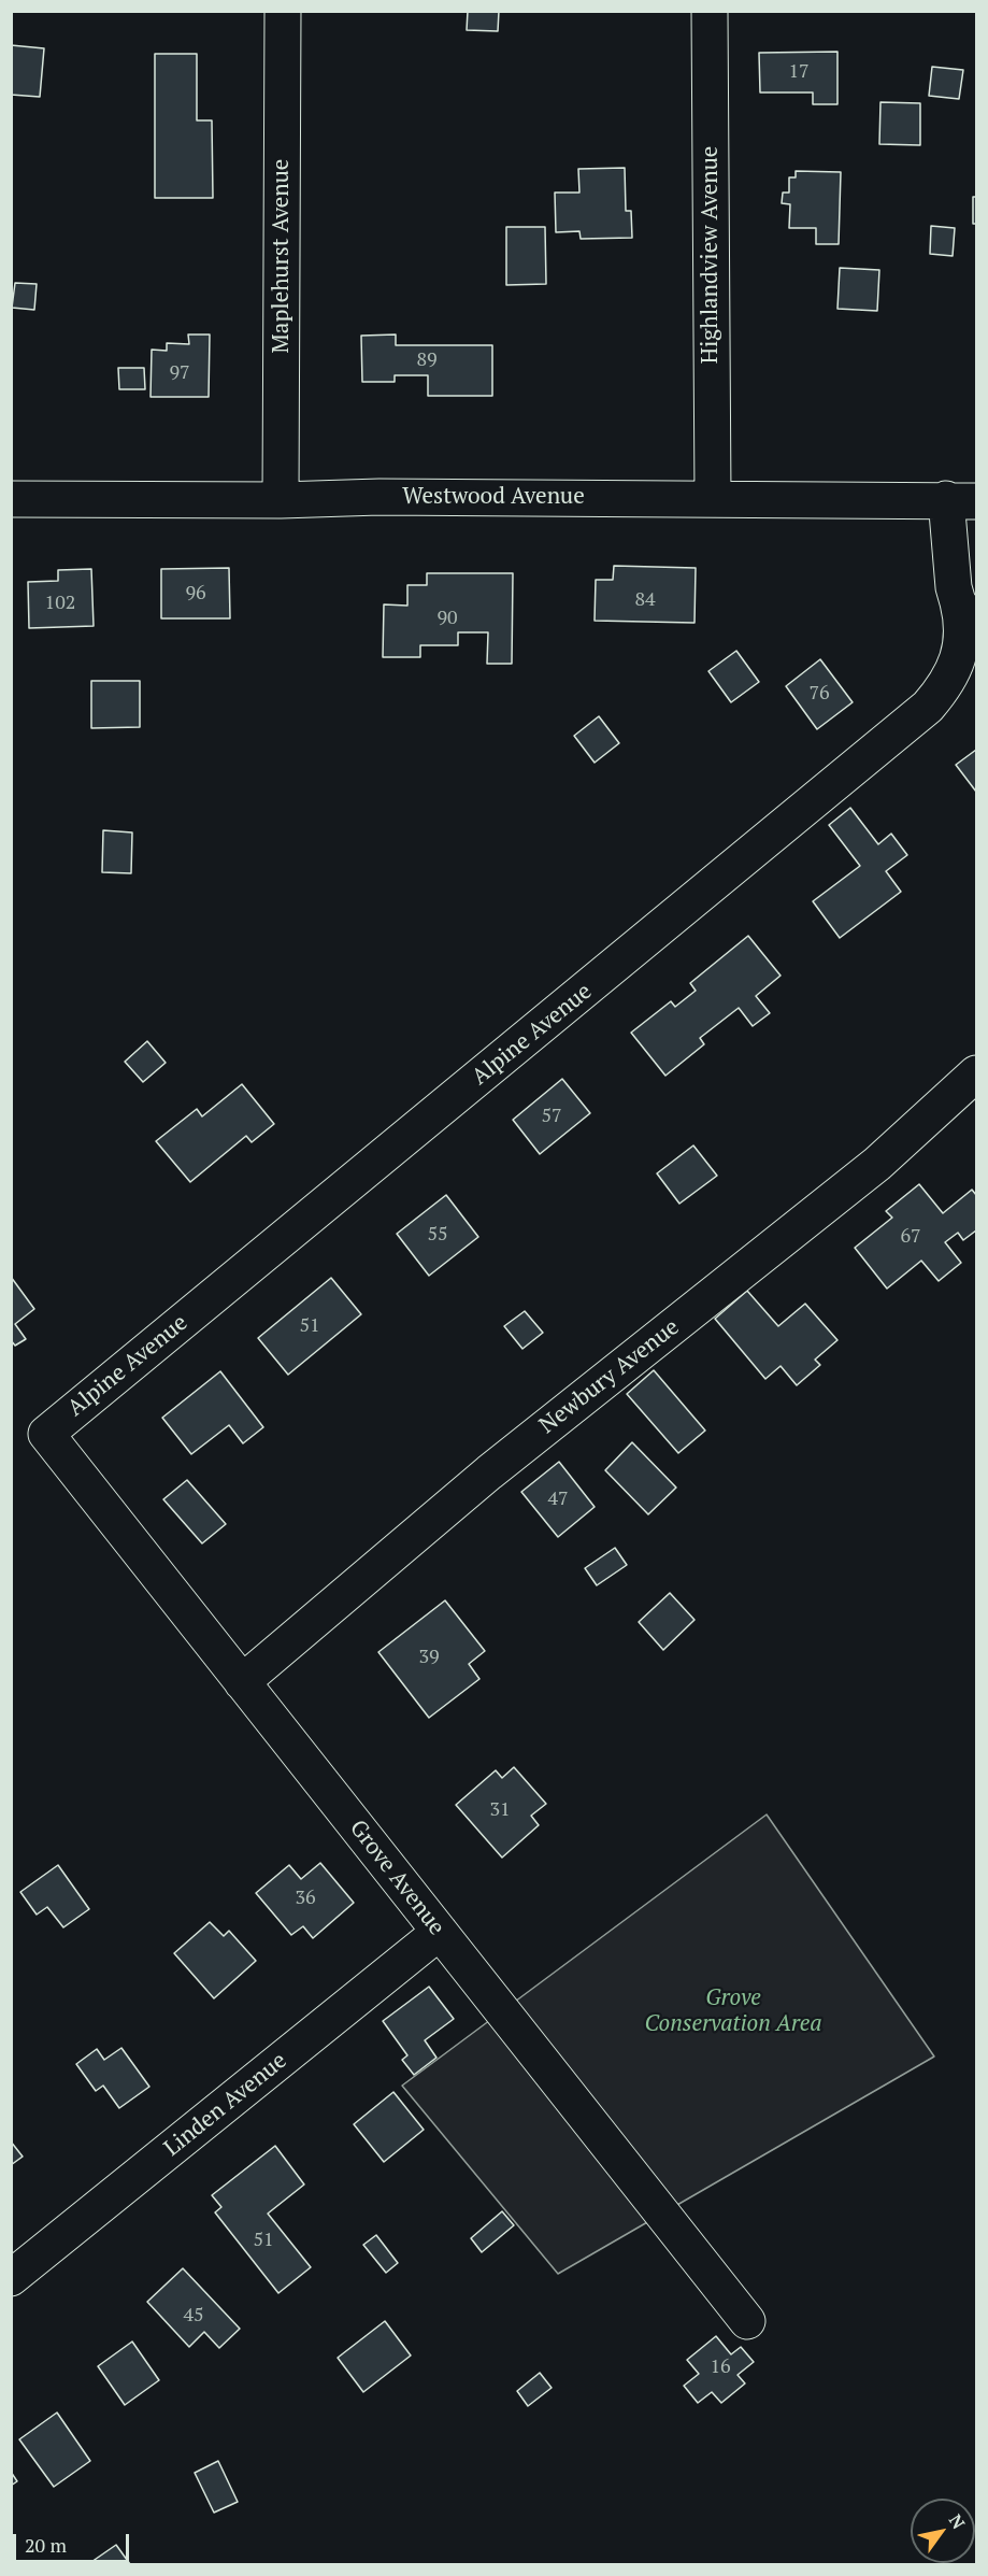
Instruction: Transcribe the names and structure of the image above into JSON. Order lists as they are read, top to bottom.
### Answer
{
  "streets": {
    "street": [
      "Highlandview Avenue",
      "Maplehurst Avenue",
      "Westwood Avenue",
      "Alpine Avenue",
      "Newbury Avenue",
      "Grove Avenue",
      "Linden Avenue"
    ]
  },
  "crossings": [
    ["Highlandview Avenue", "Westwood Avenue"],
    ["Maplehurst Avenue", "Westwood Avenue"],
    ["Westwood Avenue", "Alpine Avenue"],
    ["Alpine Avenue", "Grove Avenue"],
    ["Newbury Avenue", "Grove Avenue"],
    ["Grove Avenue", "Linden Avenue"]
  ],
  "parks": ["Grove Conservation Area"],
  "house_numbers": [
    "17",
    "89",
    "97",
    "96",
    "84",
    "102",
    "90",
    "76",
    "57",
    "55",
    "67",
    "51",
    "47",
    "39",
    "31",
    "36",
    "51",
    "45",
    "16"
  ],
  "scale_bar": "20 m",
  "north": "top right"
}
